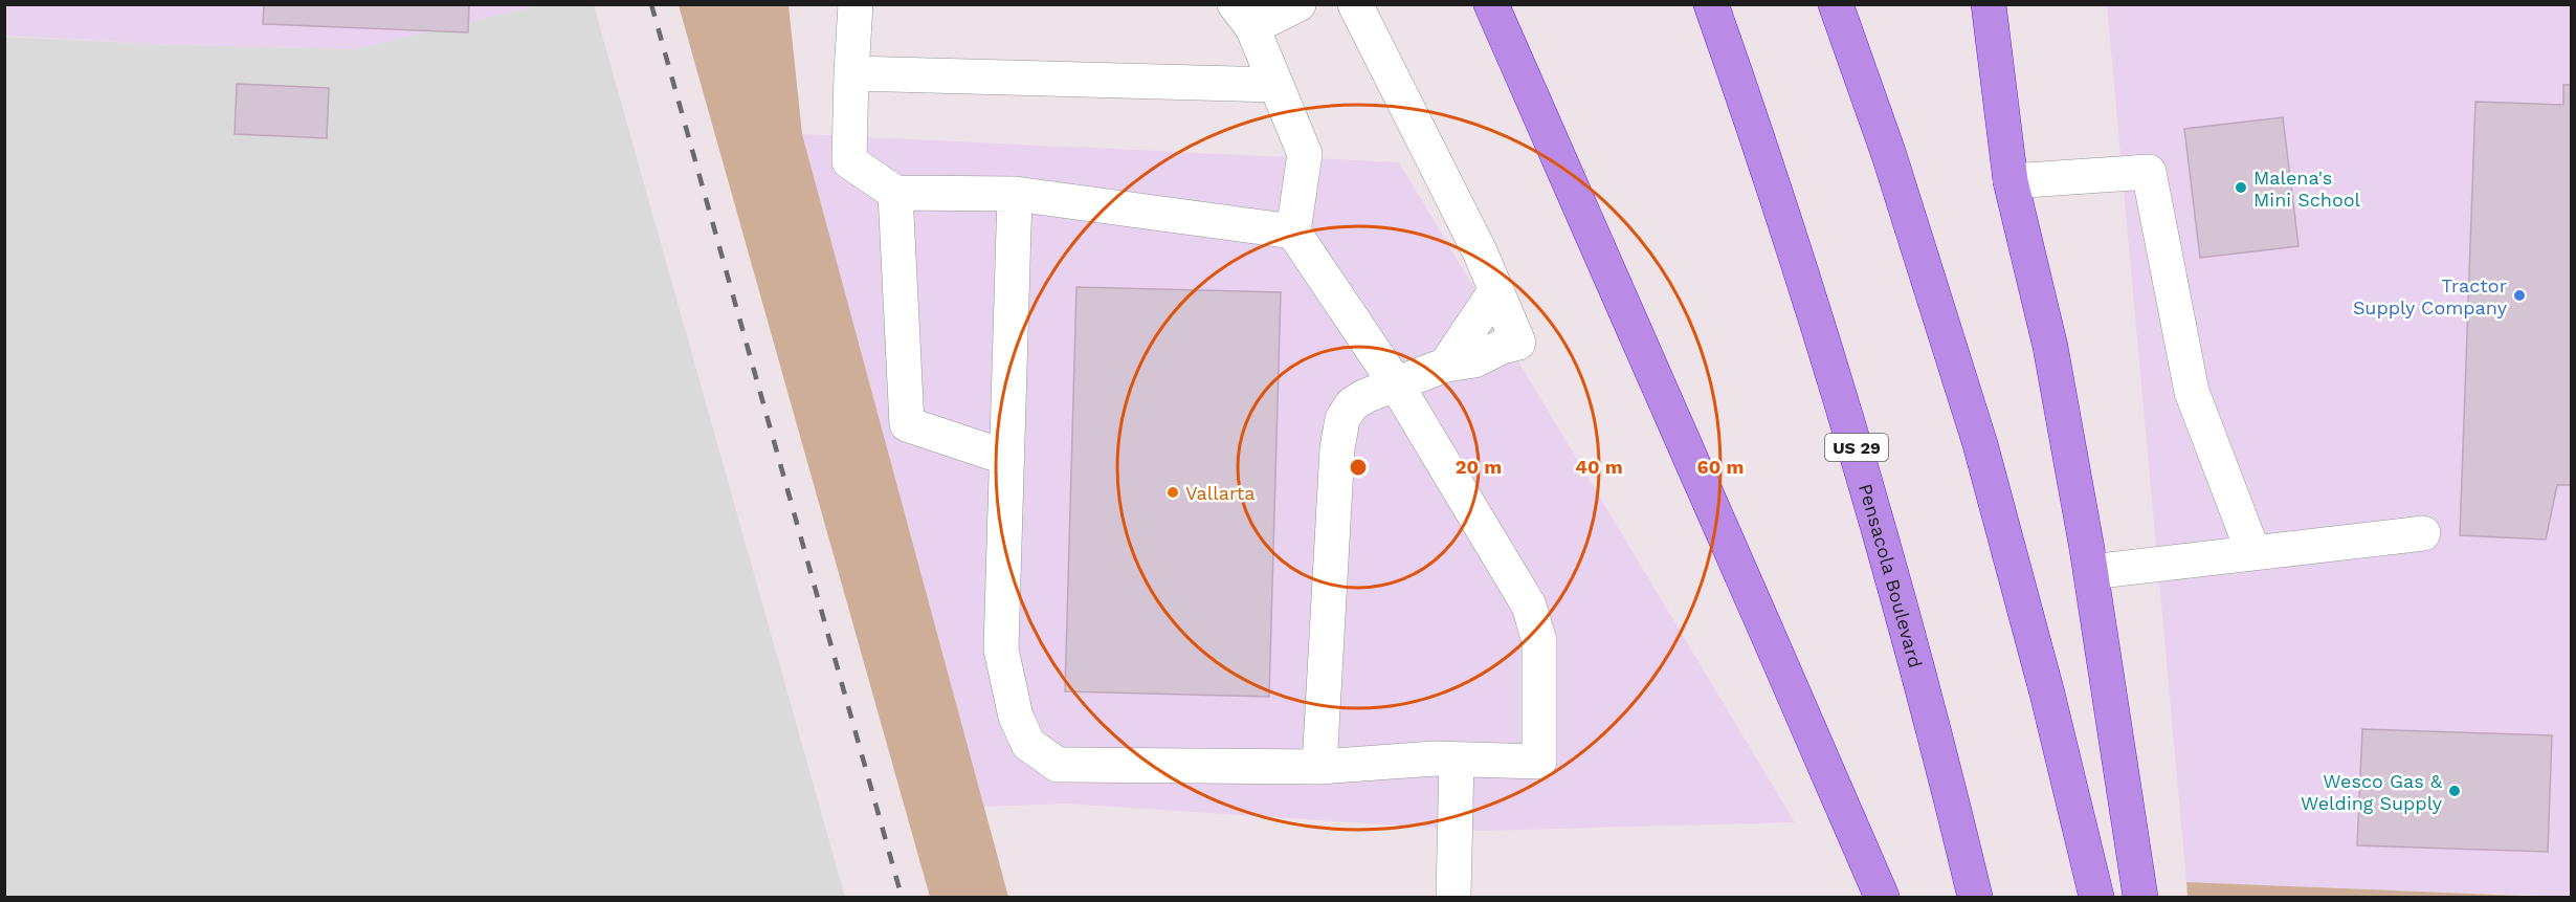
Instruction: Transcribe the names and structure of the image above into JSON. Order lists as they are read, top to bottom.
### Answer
{
  "streets": {
    "highway": ["US 29", "Pensacola Boulevard"]
  },
  "places": [
    "Malena's Mini School",
    "Tractor Supply Company",
    "Vallarta",
    "Wesco Gas & Welding Supply"
  ],
  "rings": ["20 m", "40 m", "60 m"]
}
